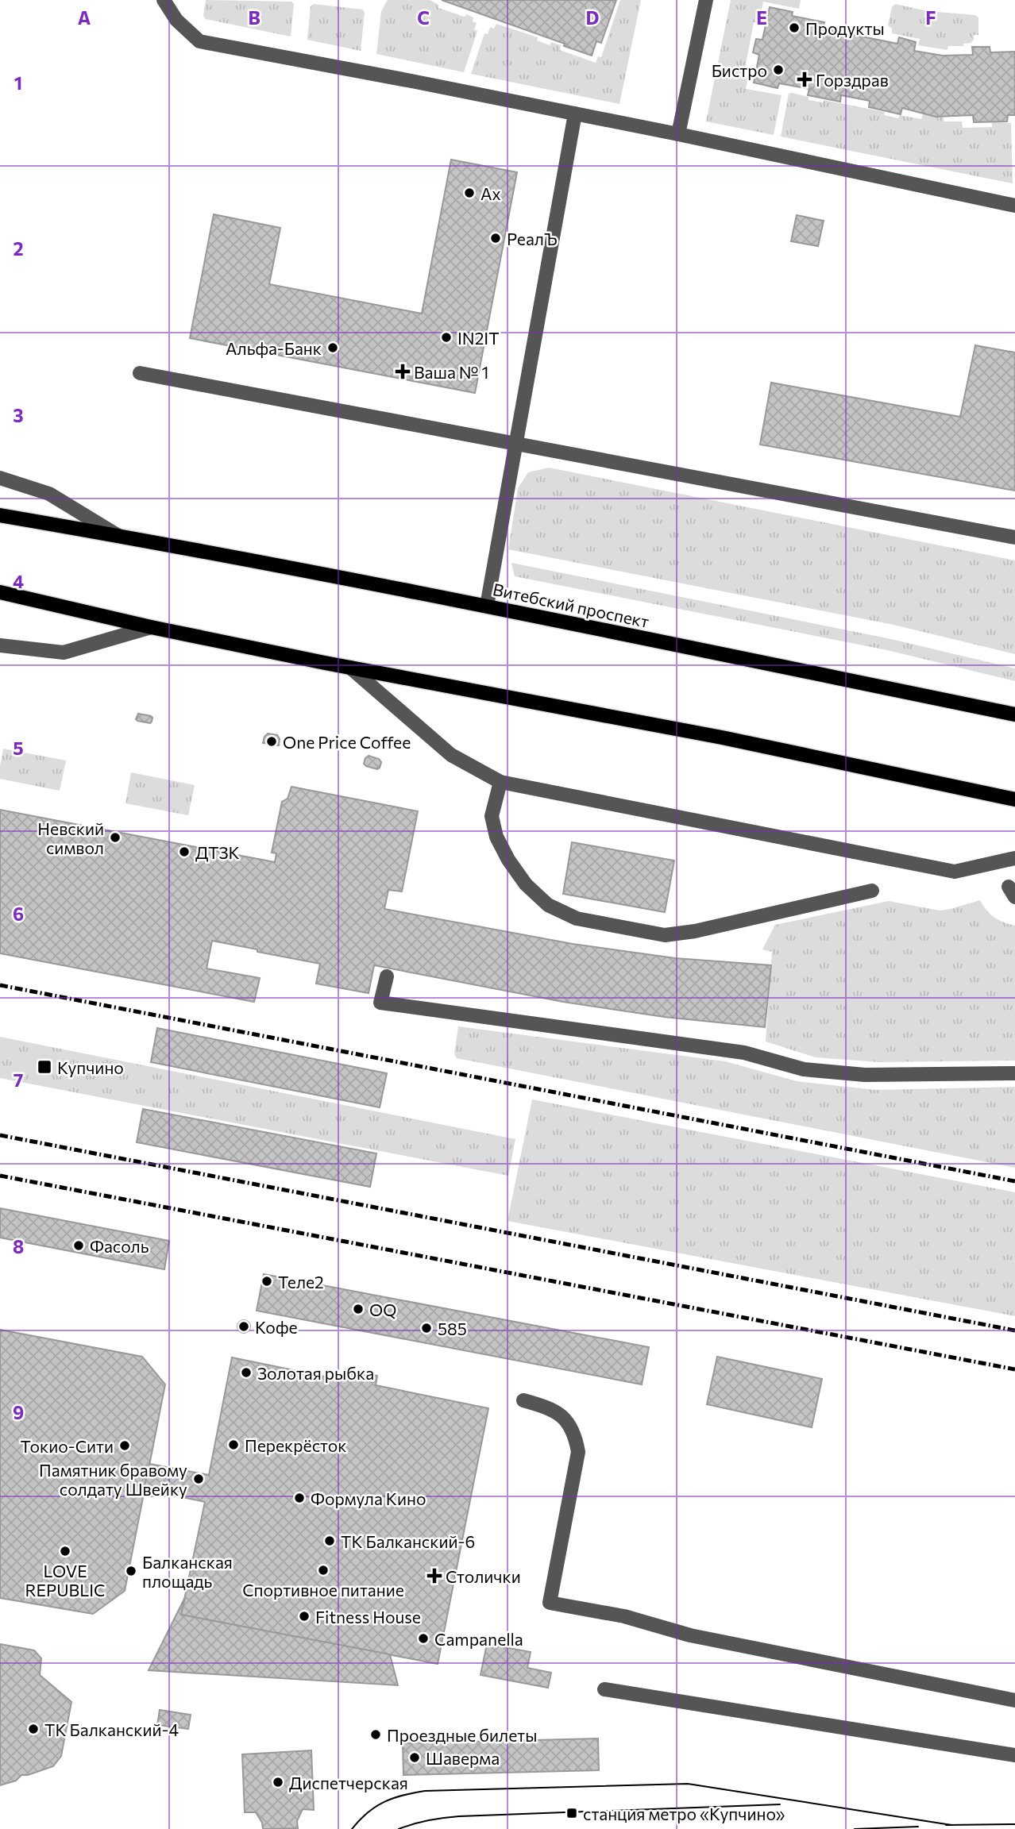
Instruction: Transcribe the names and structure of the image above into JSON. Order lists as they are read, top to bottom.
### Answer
{
  "streets": {
    "main road": ["Витебский проспект"]
  },
  "places": {
    "other": [
      "Продукты",
      "Бистро",
      "Ах",
      "РеалЪ",
      "IN2IT",
      "Альфа-Банк",
      "One Price Coffee",
      "Невский символ",
      "ДТЗК",
      "Фасоль",
      "Теле2",
      "OQ",
      "Кофе",
      "585",
      "Золотая рыбка",
      "Перекрёсток",
      "Токио-Сити",
      "Памятник бравому солдату Швейку",
      "Формула Кино",
      "ТК Балканский-6",
      "LOVE REPUBLIC",
      "Спортивное питание",
      "Балканская площадь",
      "Fitness House",
      "Campanella",
      "ТК Балканский-4",
      "Проездные билеты",
      "Шаверма",
      "Диспетчерская"
    ],
    "health": ["Горздрав", "Ваша № 1", "Столички"],
    "transit": ["Купчино", "станция метро «Купчино»"]
  },
  "grid": {
    "columns": [
      "A",
      "B",
      "C",
      "D",
      "E",
      "F"
    ],
    "rows": [
      "1",
      "2",
      "3",
      "4",
      "5",
      "6",
      "7",
      "8",
      "9"
    ]
  }
}
